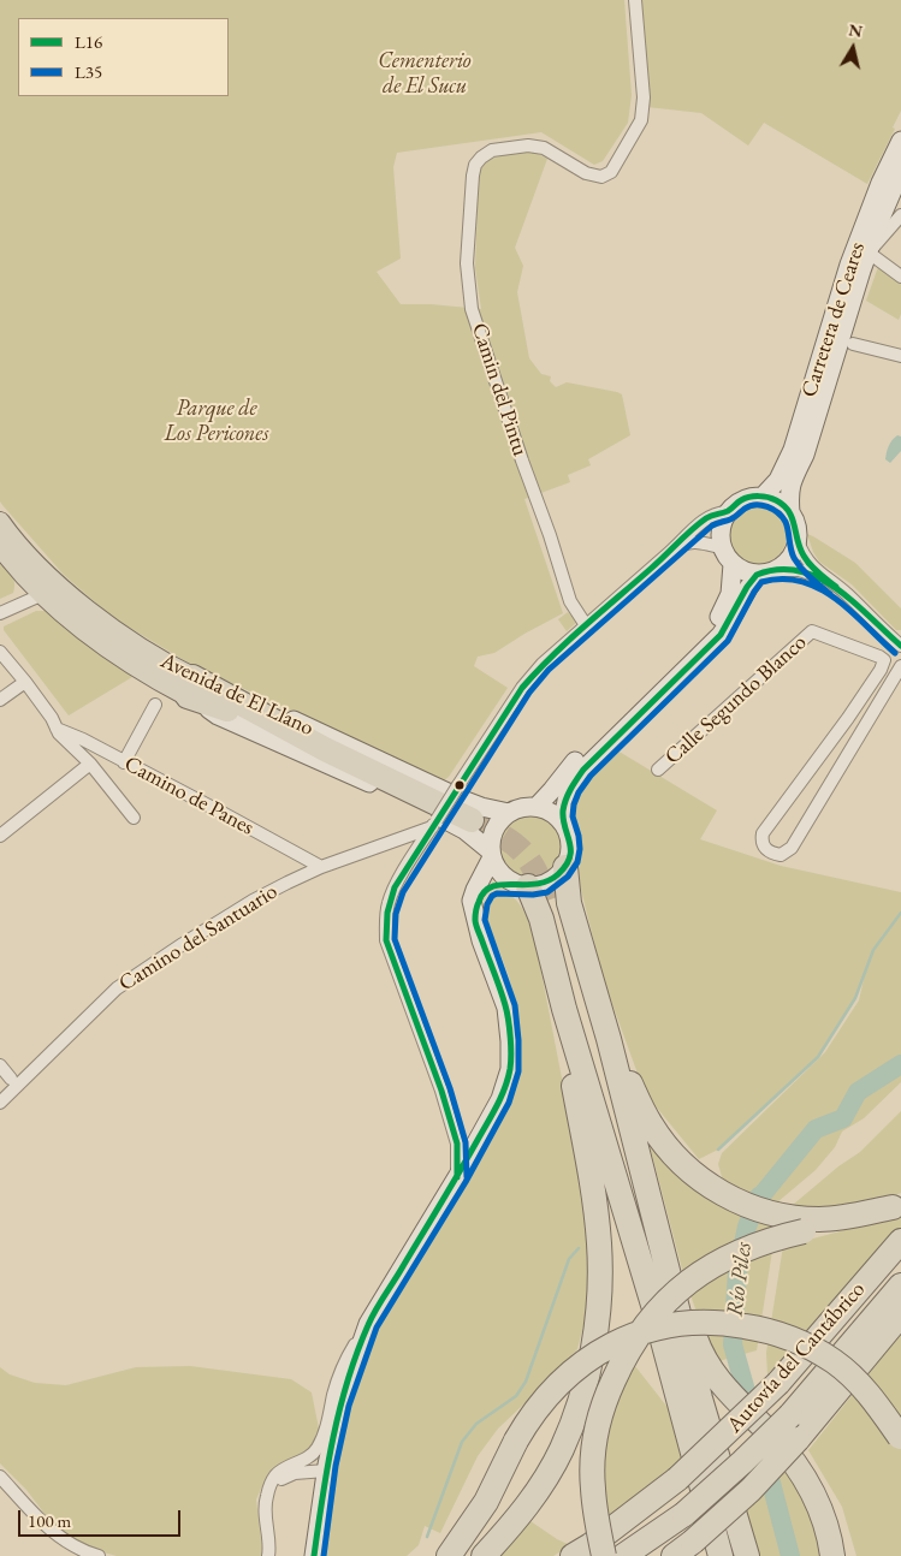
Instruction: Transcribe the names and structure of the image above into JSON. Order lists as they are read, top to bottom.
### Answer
{
  "streets": {
    "highway": ["Autovía del Cantábrico"],
    "main road": ["Carretera de Ceares", "Avenida de El Llano"],
    "street": [
      "Camin del Pintu",
      "Calle Segundo Blanco",
      "Camino de Panes",
      "Camino del Santuario"
    ]
  },
  "crossings": [
    ["Camino de Panes", "Camino del Santuario"]
  ],
  "water": ["Río Piles"],
  "parks": ["Cementerio de El Sucu", "Parque de Los Pericones"],
  "lines": ["transit line L16", "transit line L35"],
  "legend": ["L16", "L35"],
  "scale_bar": "100 m",
  "north": "top"
}
